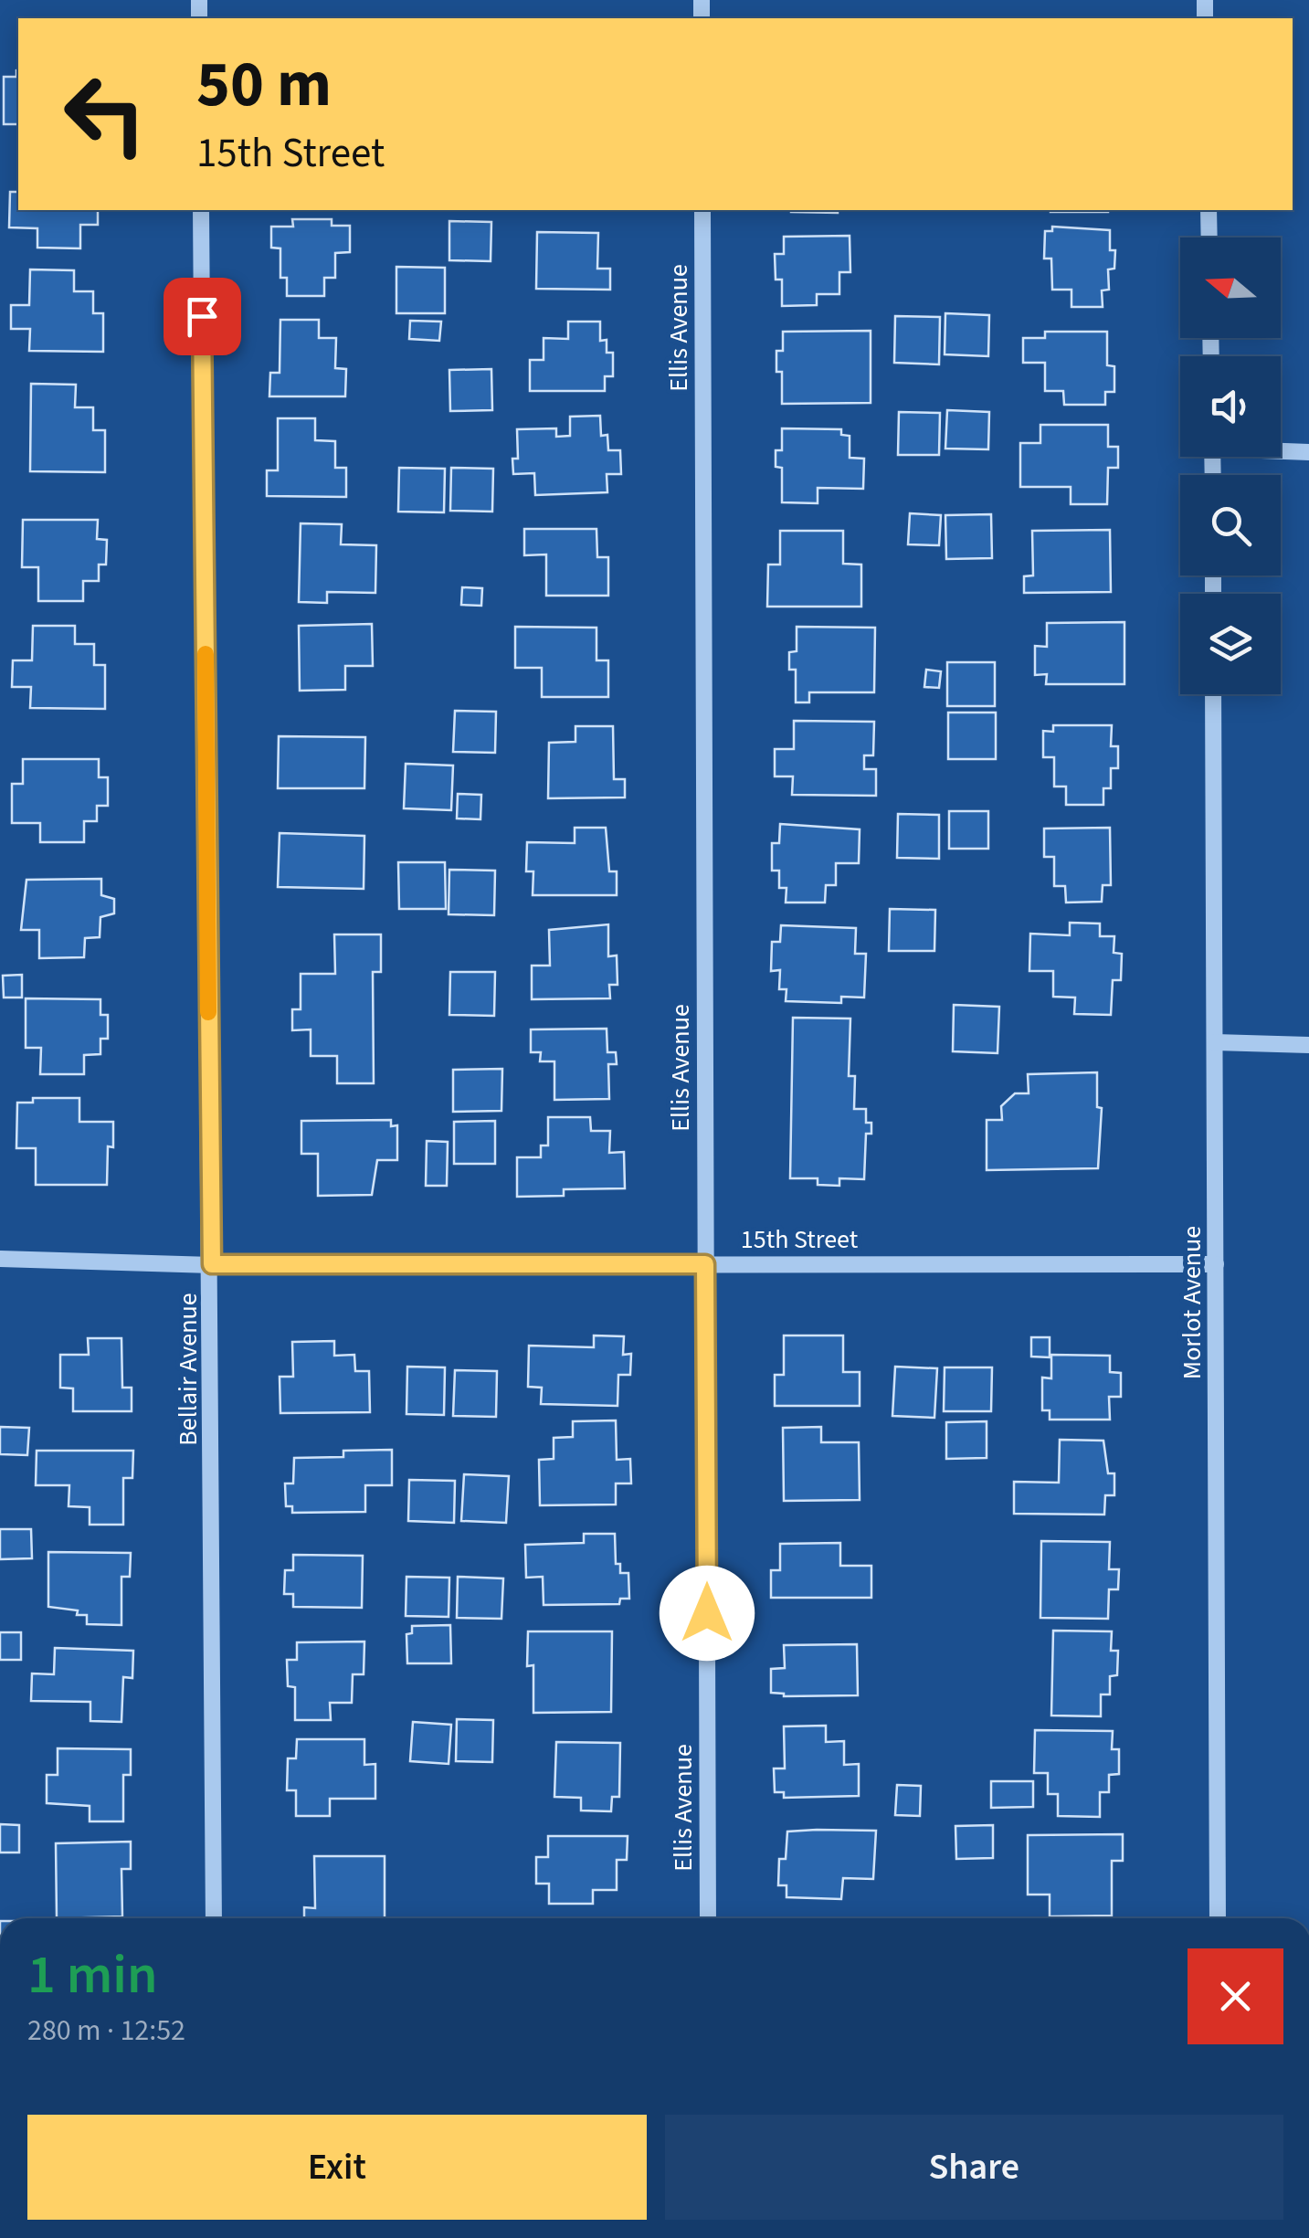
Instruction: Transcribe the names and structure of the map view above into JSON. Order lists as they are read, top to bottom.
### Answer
{
  "streets": {
    "street": [
      "Ellis Avenue",
      "15th Street",
      "Morlot Avenue",
      "Bellair Avenue"
    ]
  },
  "crossings": [
    ["Ellis Avenue", "15th Street"],
    ["15th Street", "Morlot Avenue"],
    ["15th Street", "Bellair Avenue"]
  ],
  "north": "left",
  "page": {
    "turn": ["50 m", "15th Street"],
    "heading": ["1 min", "280 m · 12:52"],
    "buttons": ["Exit", "Share"]
  }
}
